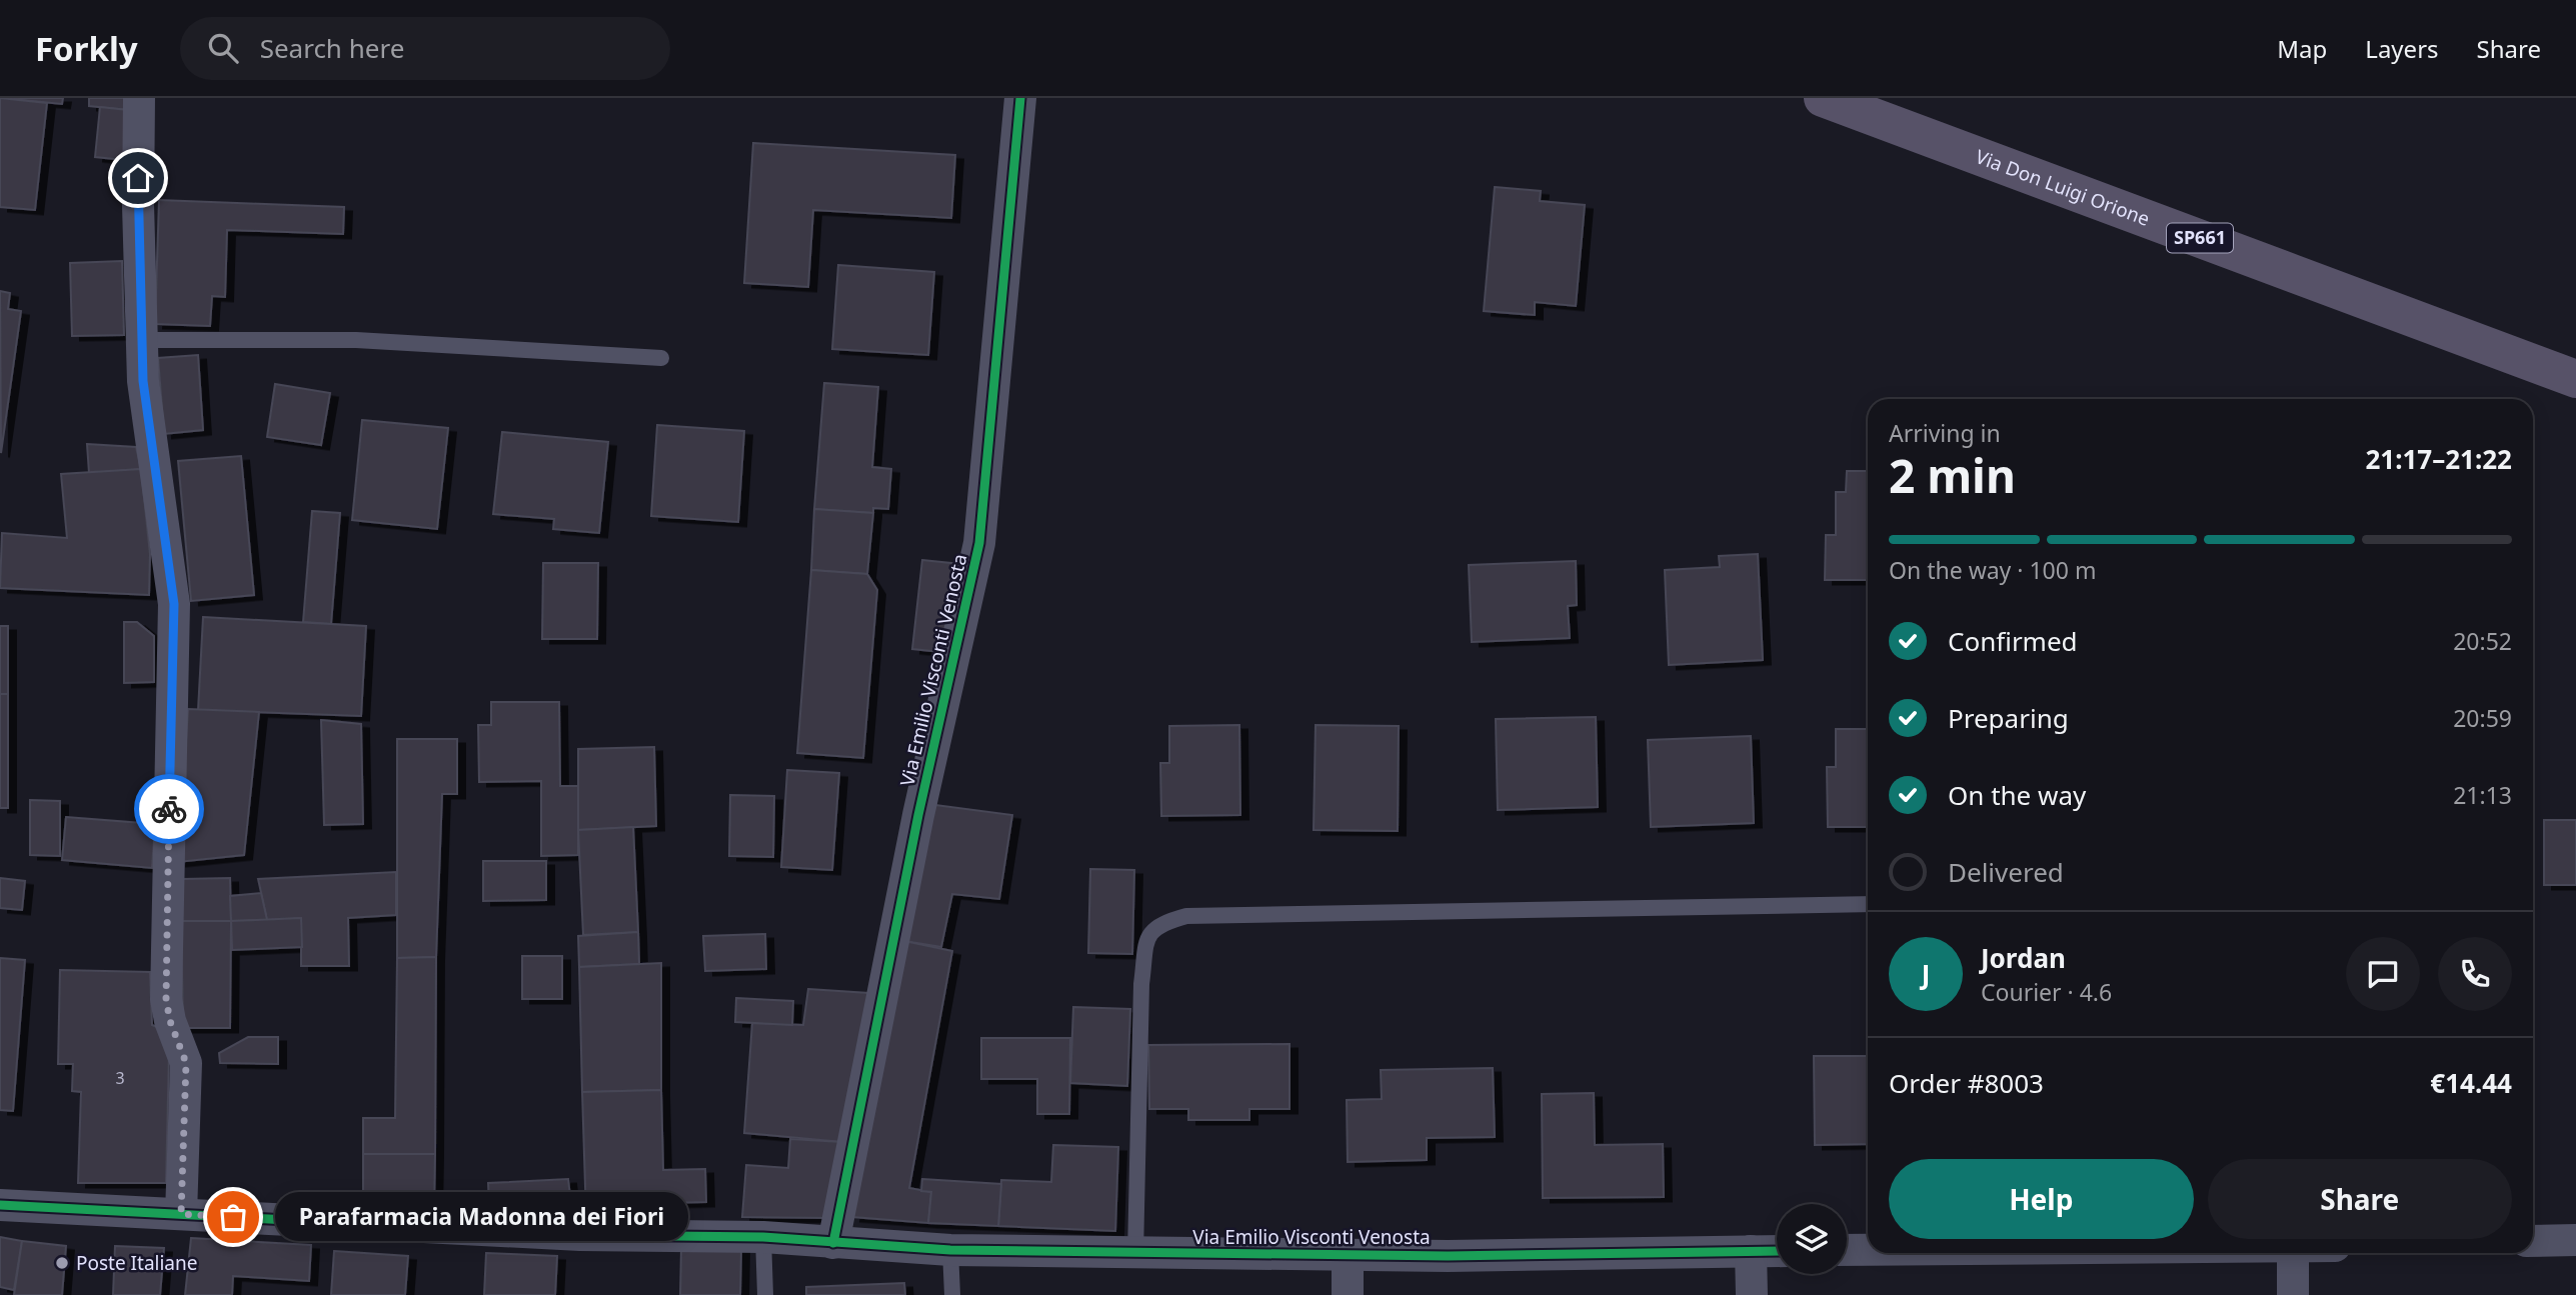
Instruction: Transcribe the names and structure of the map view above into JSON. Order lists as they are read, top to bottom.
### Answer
{
  "streets": {
    "main road": ["Via Don Luigi Orione", "SP661"],
    "street": ["Via Emilio Visconti Venosta"]
  },
  "places": ["Parafarmacia Madonna dei Fiori", "Poste Italiane"],
  "house_numbers": ["3"],
  "page": {
    "header": "Forkly",
    "search": "Search here",
    "nav": ["Map", "Layers", "Share"],
    "heading": ["2 min", "Arriving in", "21:17–21:22"],
    "panel": [
      "Jordan",
      "Courier · 4.6",
      "Order #8003",
      "€14.44"
    ],
    "bar": "On the way · 100 m",
    "list": [
      ["Confirmed", "20:52"],
      ["Preparing", "20:59"],
      ["On the way", "21:13"],
      "Delivered"
    ],
    "round": "J",
    "buttons": ["Help", "Share"],
    "bubble": "Parafarmacia Madonna dei Fiori"
  }
}
